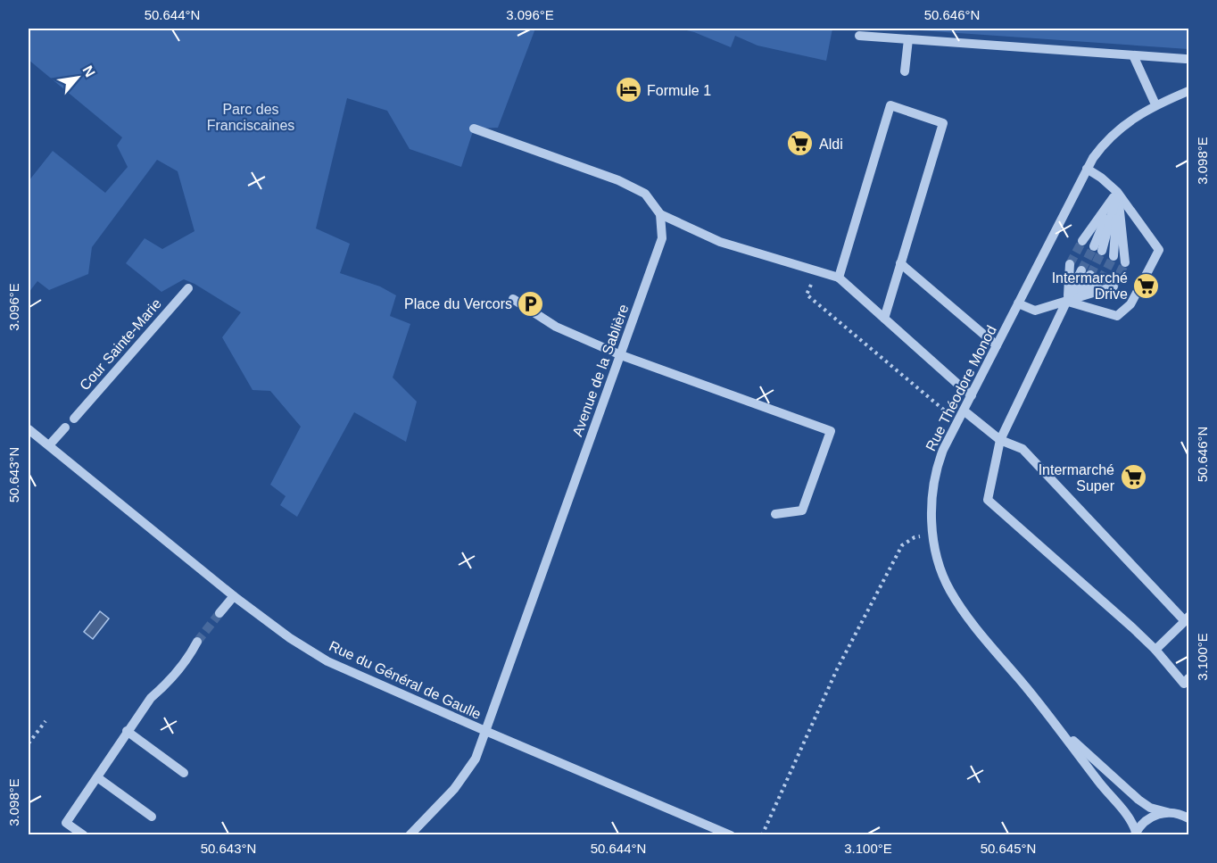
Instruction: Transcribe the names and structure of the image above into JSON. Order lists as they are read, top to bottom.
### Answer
{
  "streets": {
    "street": [
      "Cour Sainte-Marie",
      "Avenue de la Sablière",
      "Rue Théodore Monod",
      "Rue du Général de Gaulle"
    ]
  },
  "crossings": [
    ["Avenue de la Sablière", "Rue du Général de Gaulle"]
  ],
  "parks": ["Parc des Franciscaines"],
  "places": {
    "hotel": ["Formule 1"],
    "supermarket": ["Aldi", "Intermarché Drive", "Intermarché Super"],
    "parking": ["Place du Vercors"]
  },
  "north": "top right",
  "coordinates": [
    "50.644°N",
    "3.096°E",
    "50.646°N",
    "3.098°E",
    "50.643°N",
    "3.100°E",
    "50.645°N"
  ]
}
